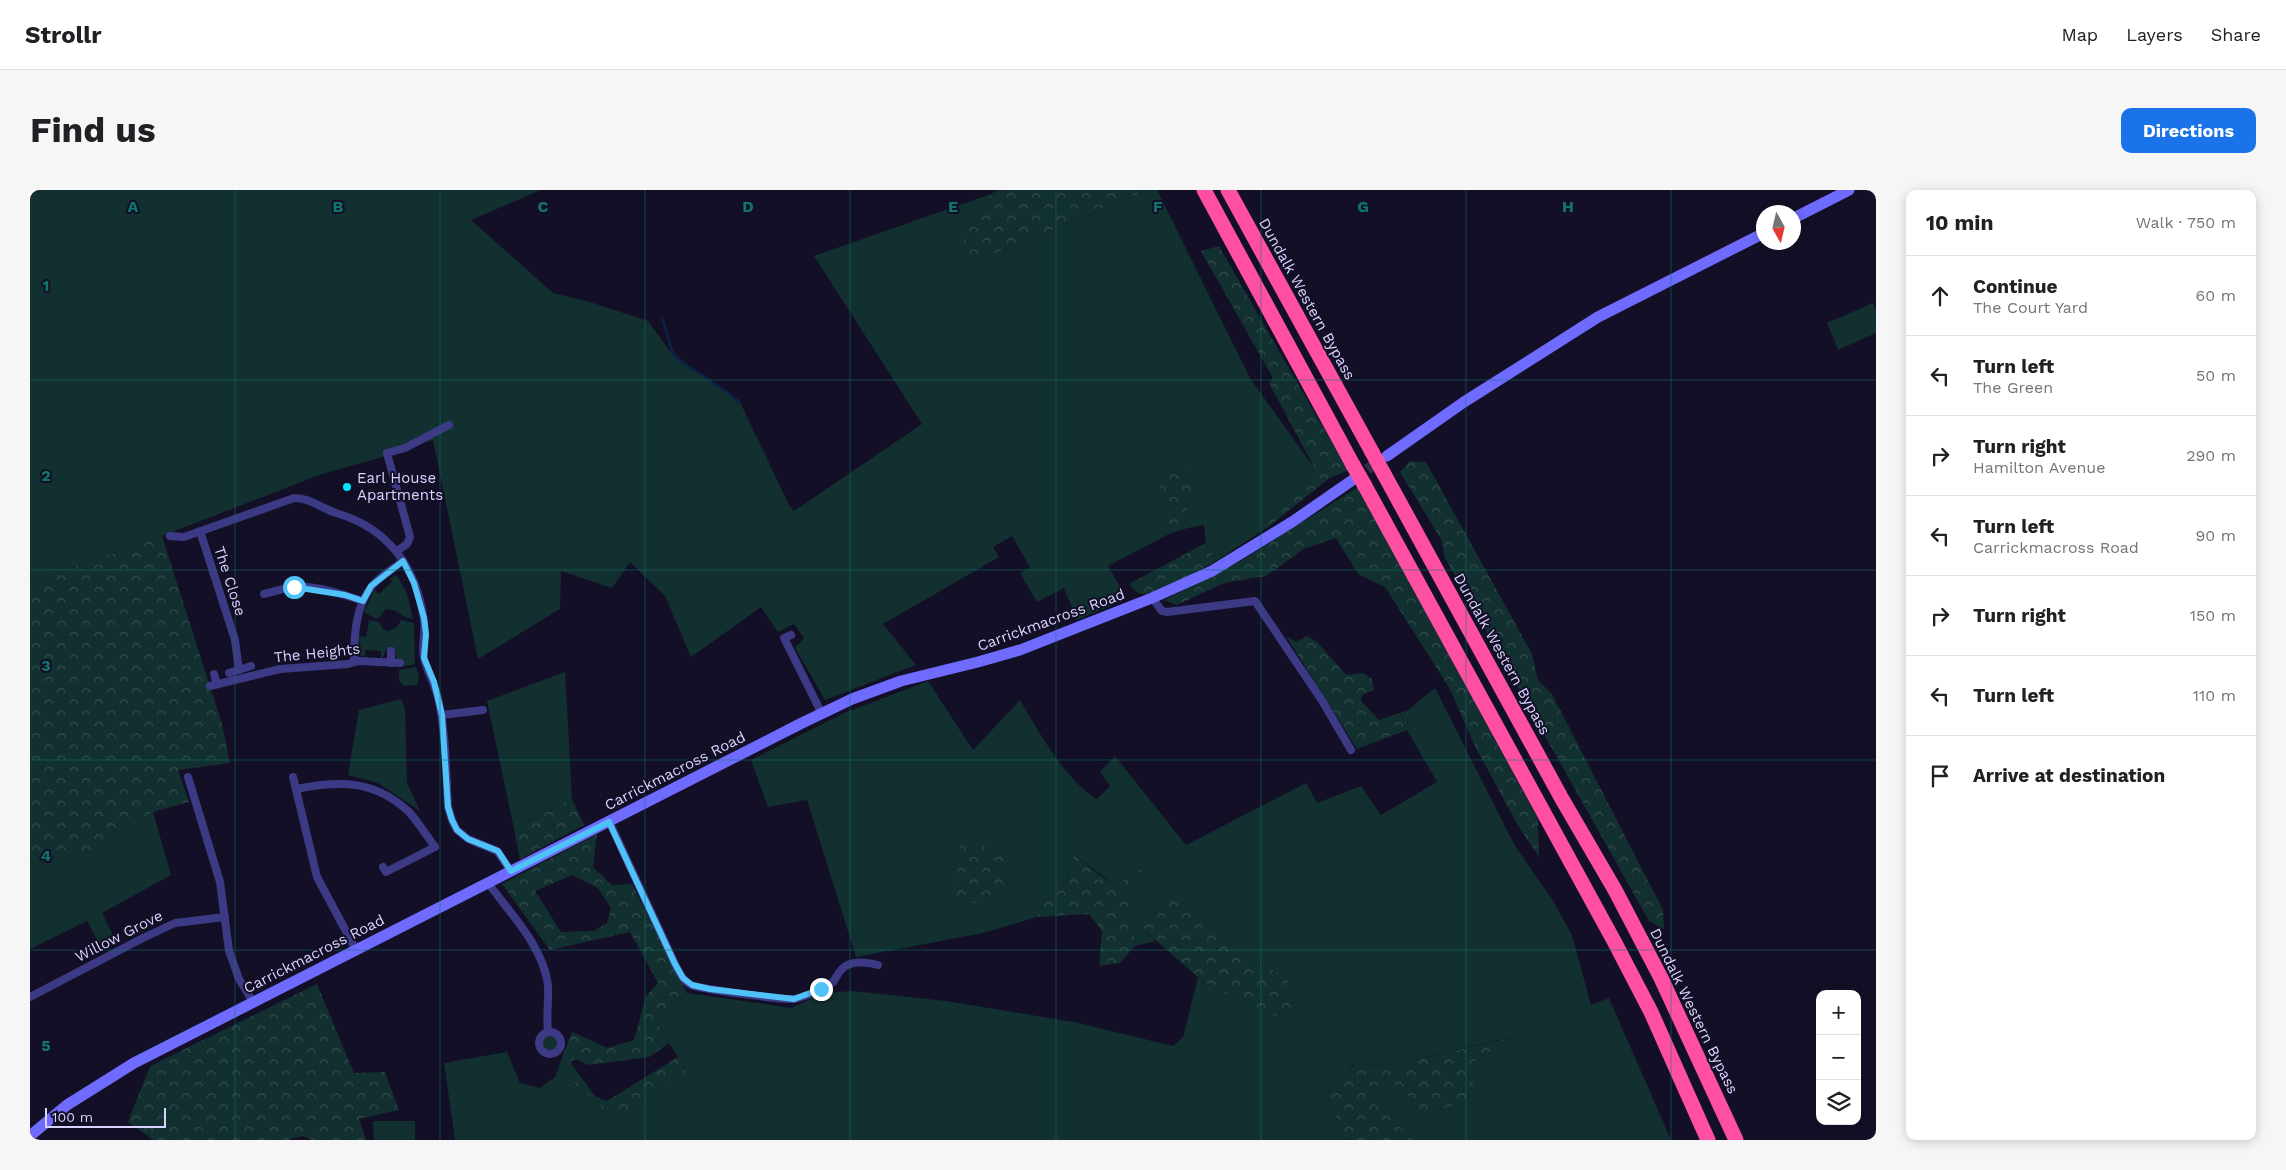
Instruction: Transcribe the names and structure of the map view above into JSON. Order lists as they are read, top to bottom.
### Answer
{
  "streets": {
    "highway": ["Dundalk Western Bypass"],
    "main road": ["Carrickmacross Road"],
    "street": ["The Close", "The Heights", "Willow Grove"]
  },
  "places": ["Earl House Apartments"],
  "scale_bar": "100 m",
  "north": "bottom",
  "page": {
    "header": "Strollr",
    "nav": ["Map", "Layers", "Share"],
    "buttons": "Directions",
    "title": "Find us",
    "heading": ["10 min", "Walk · 750 m"],
    "list": [
      ["Continue", "The Court Yard", "60 m"],
      ["Turn left", "The Green", "50 m"],
      ["Turn right", "Hamilton Avenue", "290 m"],
      ["Turn left", "Carrickmacross Road", "90 m"],
      ["Turn right", "150 m"],
      ["Turn left", "110 m"],
      "Arrive at destination"
    ],
    "map_buttons": ["+", "−"],
    "scale": "100 m"
  },
  "grid": {
    "columns": [
      "A",
      "B",
      "C",
      "D",
      "E",
      "F",
      "G",
      "H"
    ],
    "rows": [
      "1",
      "2",
      "3",
      "4",
      "5"
    ]
  }
}
